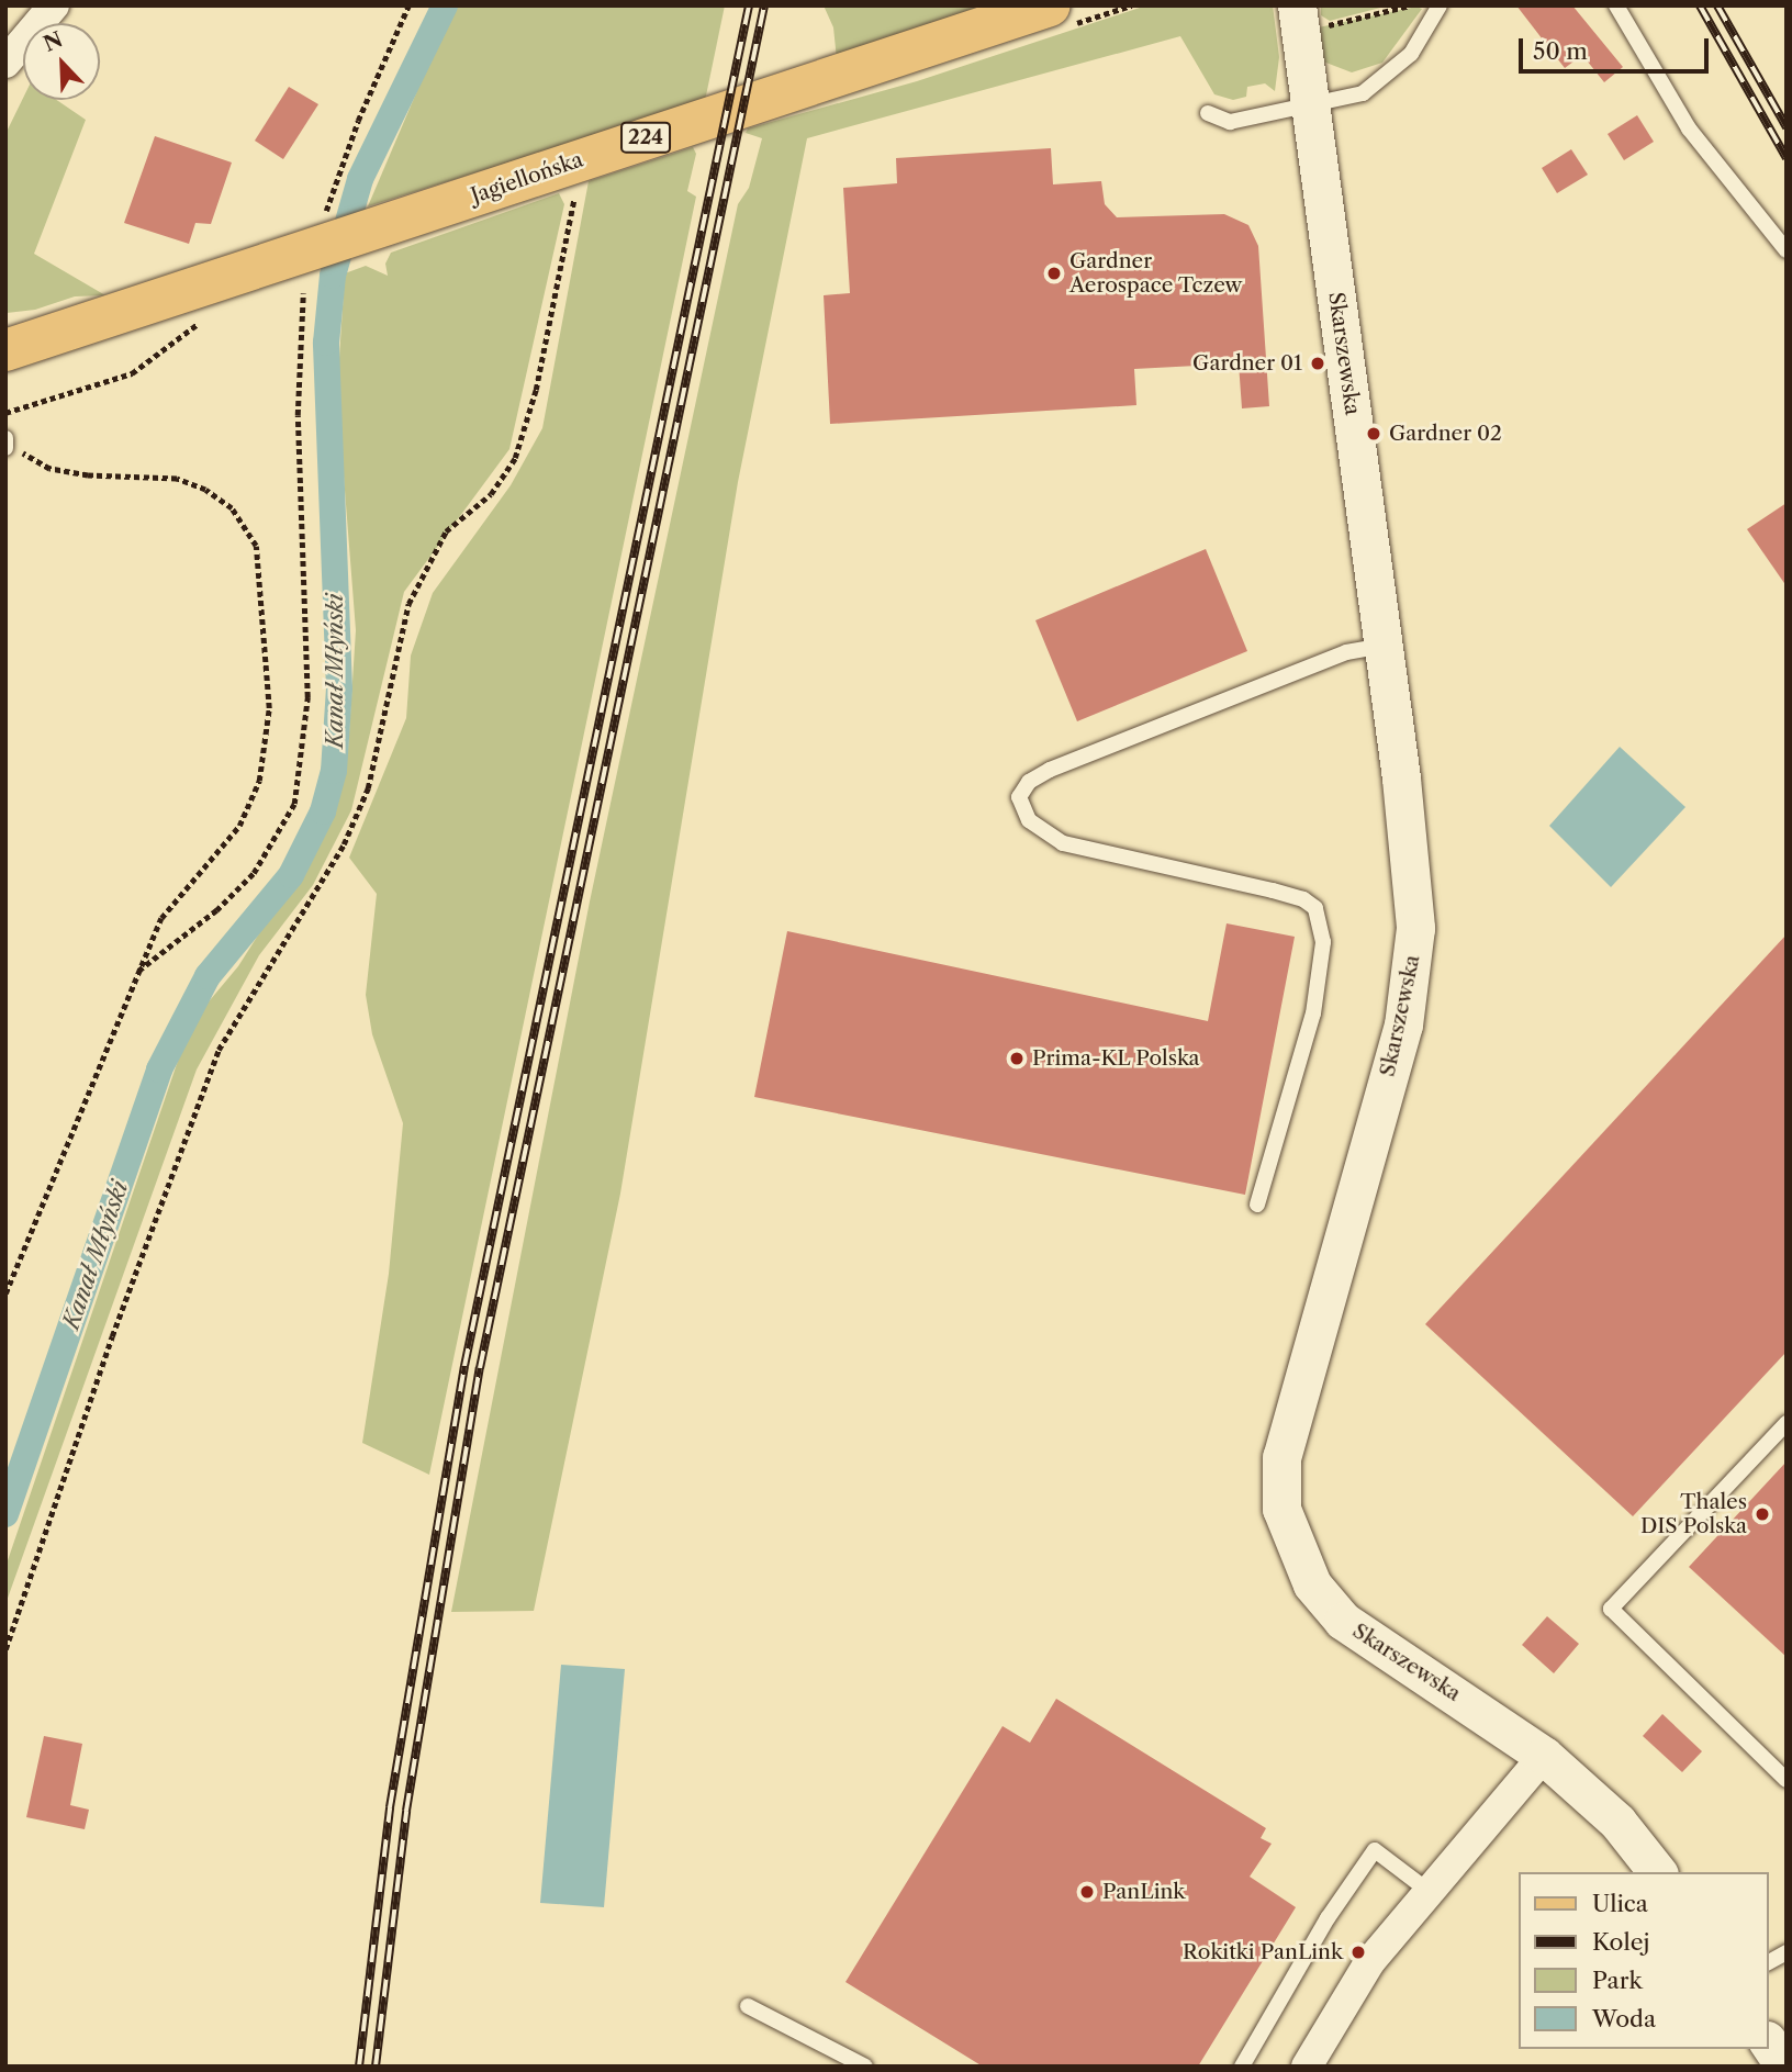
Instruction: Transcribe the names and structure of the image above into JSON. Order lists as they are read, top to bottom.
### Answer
{
  "streets": {
    "main road": ["224", "Jagiellońska"],
    "street": ["Skarszewska"]
  },
  "water": ["Kanał Młyński"],
  "places": [
    "Gardner Aerospace Tczew",
    "Gardner 01",
    "Gardner 02",
    "Prima-KL Polska",
    "Thales DIS Polska",
    "PanLink",
    "Rokitki PanLink"
  ],
  "legend": [
    "Ulica",
    "Kolej",
    "Park",
    "Woda"
  ],
  "scale_bar": "50 m",
  "north": "top left"
}
